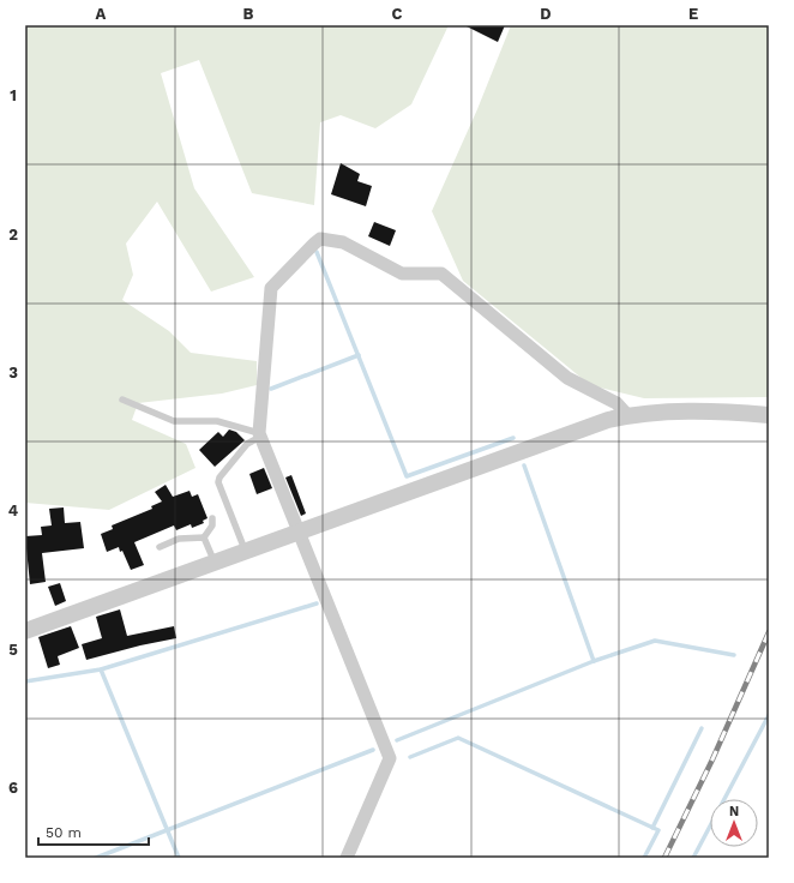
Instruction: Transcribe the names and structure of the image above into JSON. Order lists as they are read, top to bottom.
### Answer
{
  "scale_bar": "50 m",
  "north": "top",
  "grid": {
    "columns": [
      "A",
      "B",
      "C",
      "D",
      "E"
    ],
    "rows": [
      "1",
      "2",
      "3",
      "4",
      "5",
      "6"
    ]
  }
}
